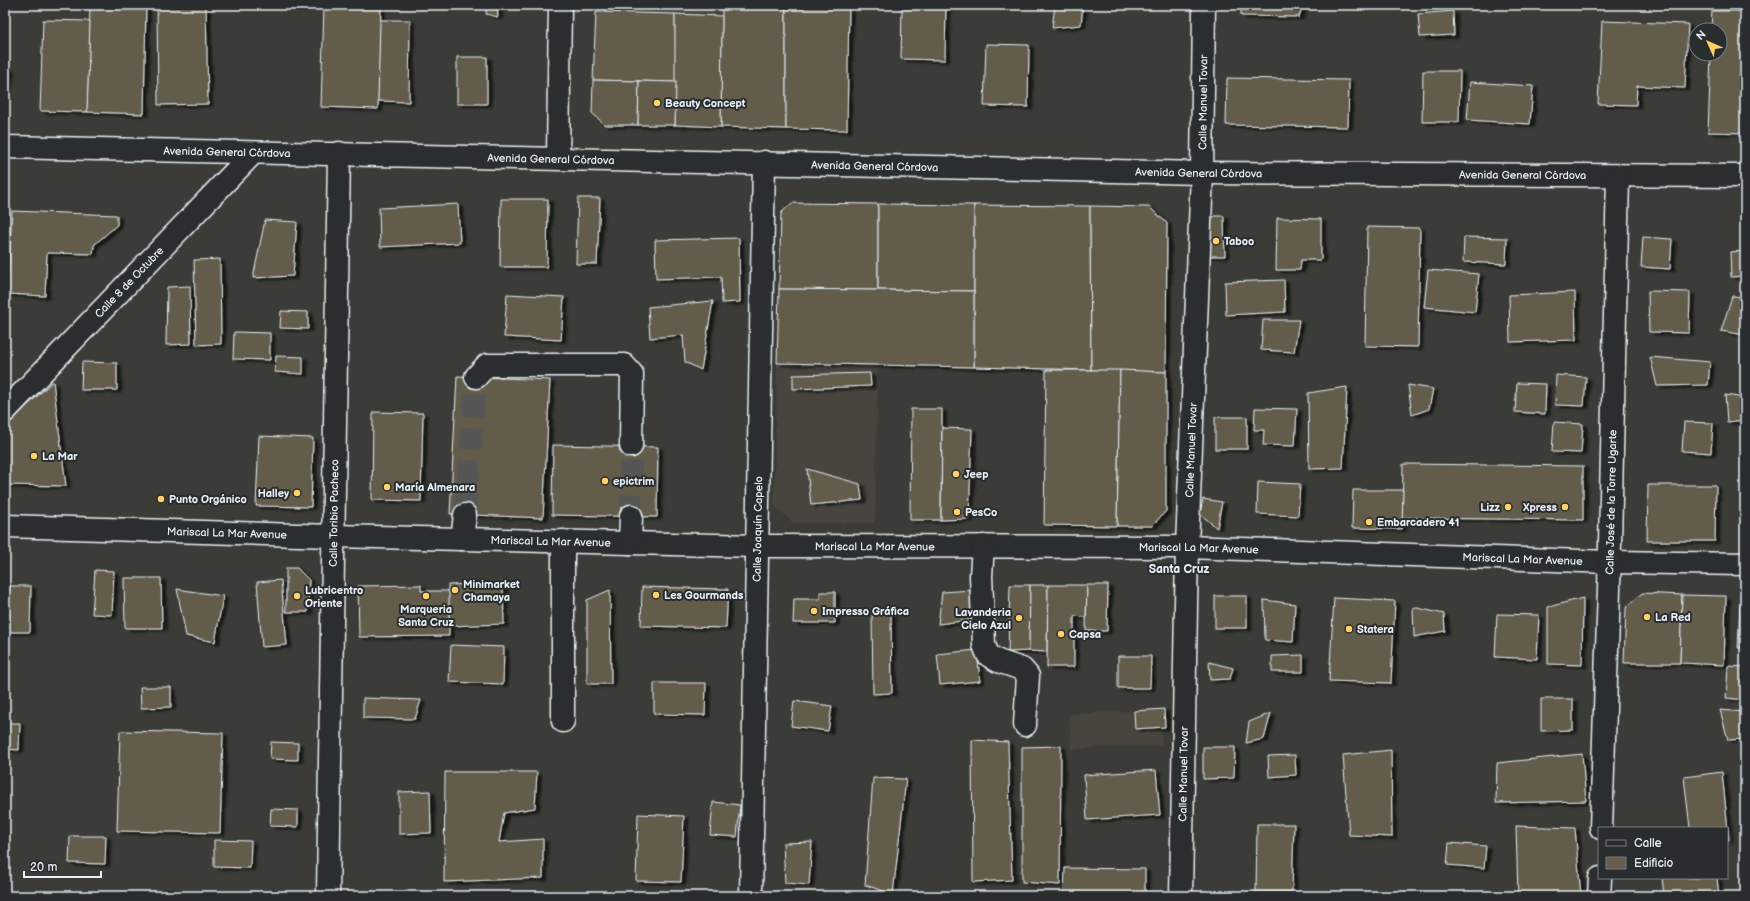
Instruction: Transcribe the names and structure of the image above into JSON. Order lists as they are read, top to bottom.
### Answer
{
  "streets": {
    "street": [
      "Calle Manuel Tovar",
      "Avenida General Córdova",
      "Calle 8 de Octubre",
      "Calle José de la Torre Ugarte",
      "Calle Toribio Pacheco",
      "Calle Joaquín Capelo",
      "Mariscal La Mar Avenue"
    ]
  },
  "crossings": [
    ["Calle Manuel Tovar", "Avenida General Córdova"],
    ["Calle Manuel Tovar", "Mariscal La Mar Avenue"],
    ["Avenida General Córdova", "Calle 8 de Octubre"],
    ["Avenida General Córdova", "Calle José de la Torre Ugarte"],
    ["Avenida General Córdova", "Calle Toribio Pacheco"],
    ["Avenida General Córdova", "Calle Joaquín Capelo"],
    ["Calle José de la Torre Ugarte", "Mariscal La Mar Avenue"],
    ["Calle Toribio Pacheco", "Mariscal La Mar Avenue"],
    ["Calle Joaquín Capelo", "Mariscal La Mar Avenue"]
  ],
  "districts": ["Santa Cruz"],
  "places": [
    "Beauty Concept",
    "Taboo",
    "La Mar",
    "Jeep",
    "epictrim",
    "María Almenara",
    "Halley",
    "Punto Orgánico",
    "Lizz",
    "Xpress",
    "PesCo",
    "Embarcadero 41",
    "Minimarket Chamaya",
    "Les Gourmands",
    "Lubricentro Oriente",
    "Marqueria Santa Cruz",
    "Impresso Gráfica",
    "La Red",
    "Lavanderia Cielo Azul",
    "Statera",
    "Capsa"
  ],
  "legend": ["Calle", "Edificio"],
  "scale_bar": "20 m",
  "north": "top left"
}
